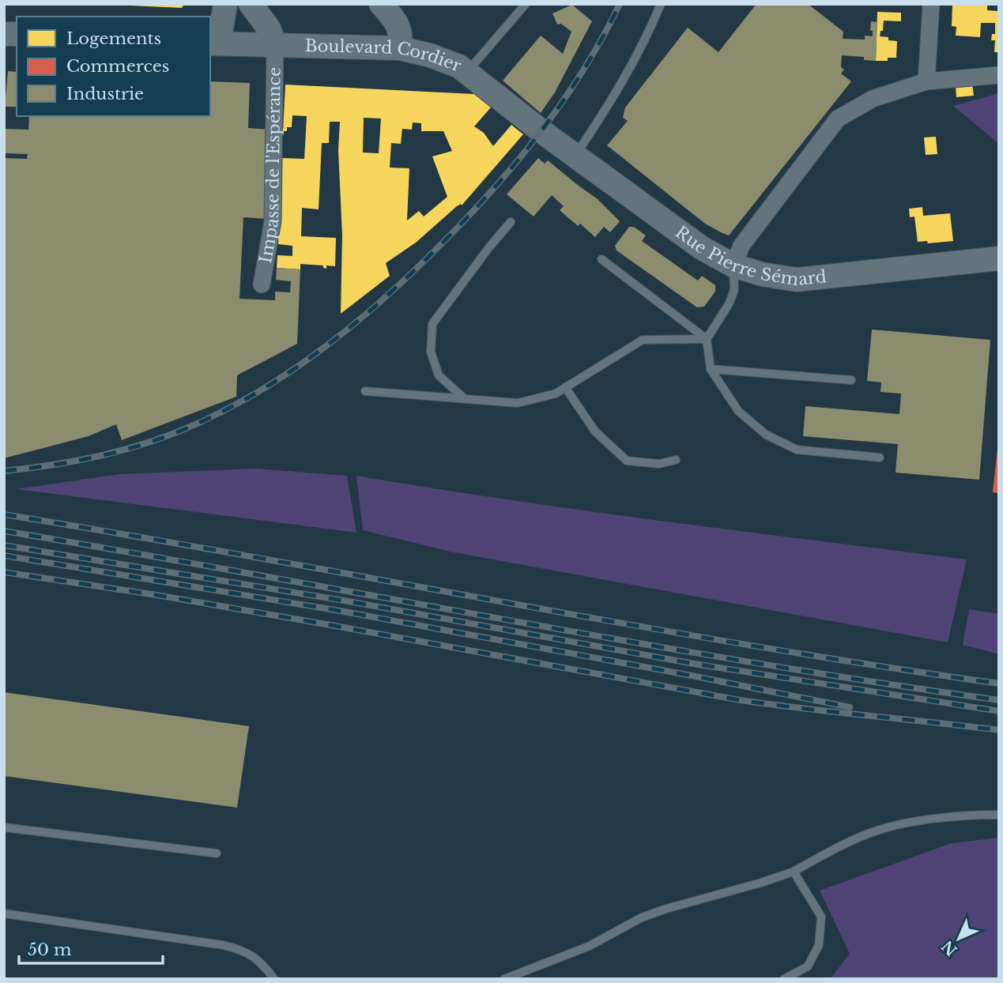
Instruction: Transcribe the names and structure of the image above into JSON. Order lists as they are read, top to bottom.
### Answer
{
  "streets": {
    "main road": ["Boulevard Cordier", "Rue Pierre Sémard"],
    "street": ["Impasse de l'Espérance"]
  },
  "crossings": [
    ["Boulevard Cordier", "Impasse de l'Espérance"],
    ["Boulevard Cordier", "Rue Pierre Sémard"]
  ],
  "legend": ["Logements", "Commerces", "Industrie"],
  "scale_bar": "50 m",
  "north": "bottom left"
}
